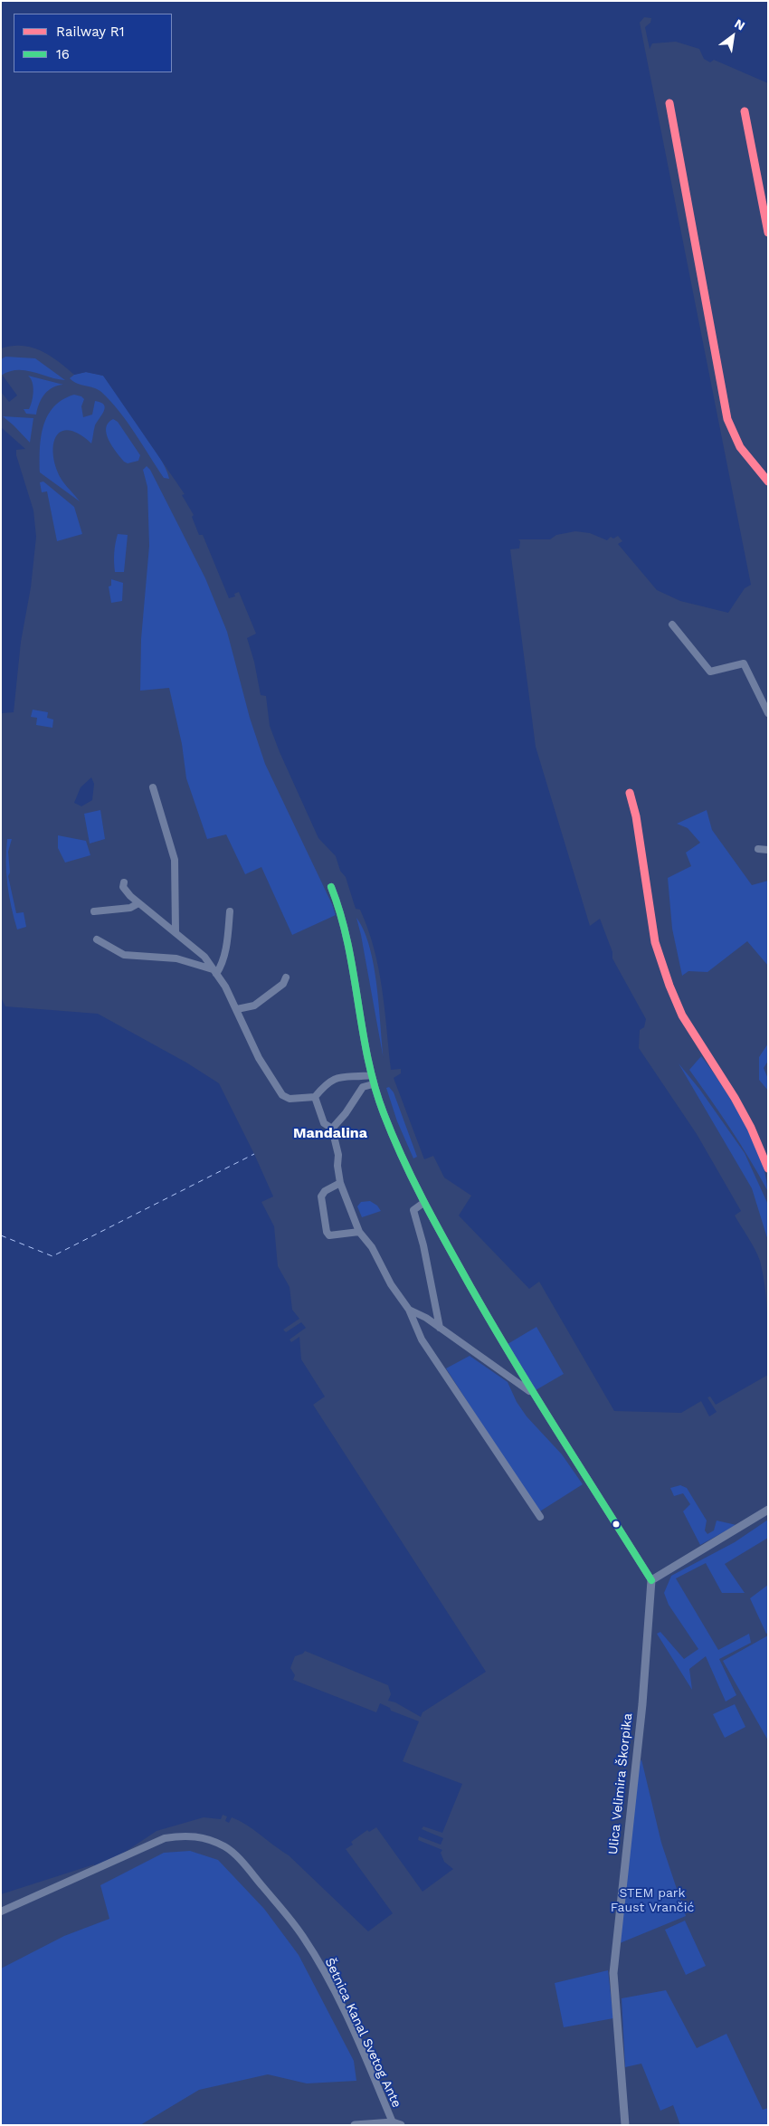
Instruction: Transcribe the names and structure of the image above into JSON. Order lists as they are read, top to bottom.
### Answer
{
  "streets": {
    "street": ["Ulica Velimira Škorpika", "Šetnica Kanal Svetog Ante"]
  },
  "districts": ["Mandalina"],
  "parks": ["STEM park Faust Vrančić"],
  "lines": ["rail line R1", "transit line 16"],
  "legend": ["Railway R1", "16"],
  "north": "top right"
}
